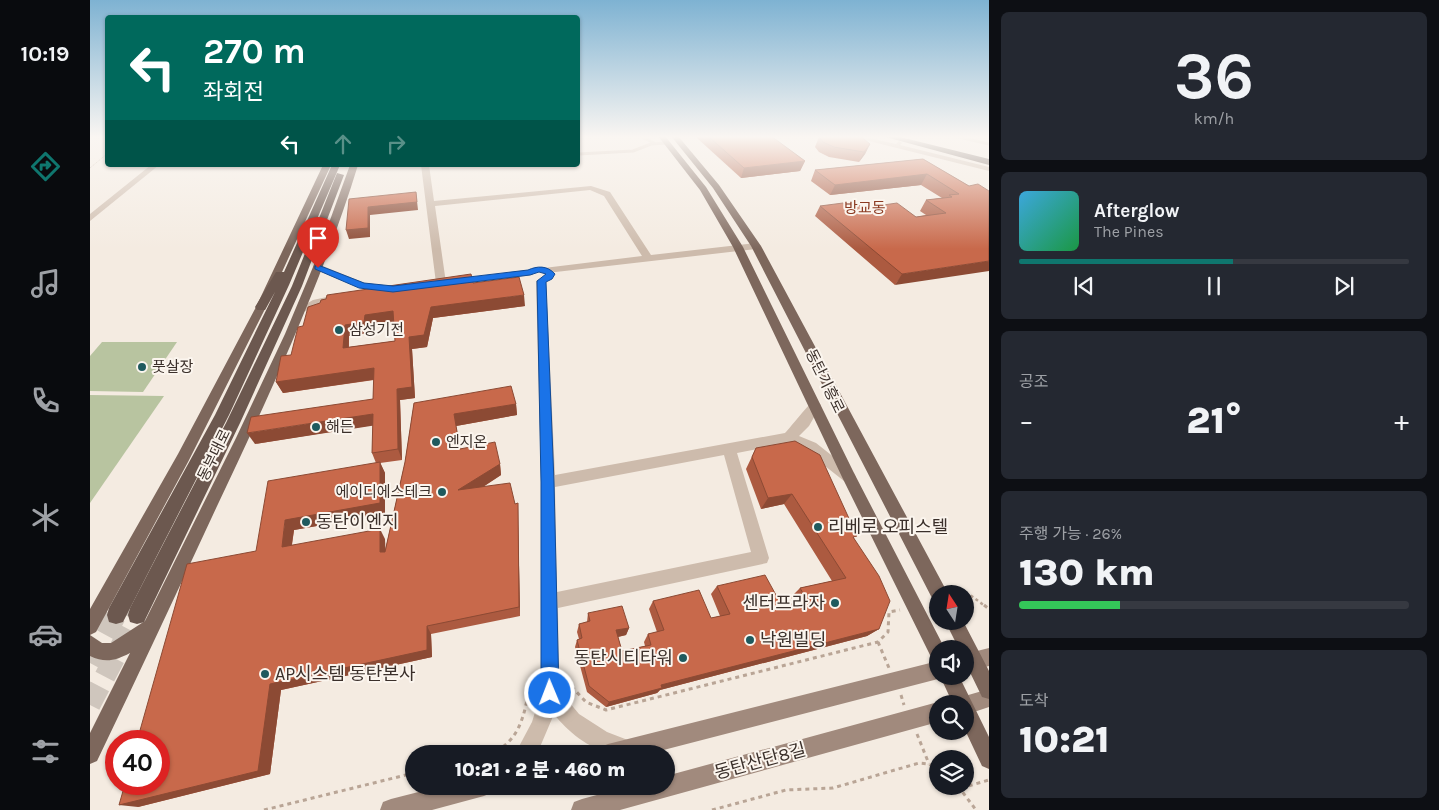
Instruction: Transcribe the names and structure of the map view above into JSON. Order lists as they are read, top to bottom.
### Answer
{
  "streets": {
    "highway": ["동부대로"],
    "main road": ["동탄기흥로", "동탄산단8길"]
  },
  "districts": ["방교동"],
  "places": [
    "삼성기전",
    "풋살장",
    "해든",
    "엔지온",
    "에이디에스테크",
    "동탄이엔지",
    "리베로 오피스텔",
    "센터프라자",
    "낙원빌딩",
    "동탄시티타워",
    "AP시스템 동탄본사"
  ],
  "north": "top",
  "page": {
    "tabs": "10:19",
    "tile": [
      ["36", "km/h"],
      "공조",
      ["주행 가능 · 26%", "130 km"],
      ["도착", "10:21"]
    ],
    "turn": ["270 m", "좌회전"],
    "song": ["Afterglow", "The Pines"],
    "heat": ["−", "21°", "+"],
    "limit": "40",
    "trip": "10:21 · 2 분 · 460 m"
  }
}
